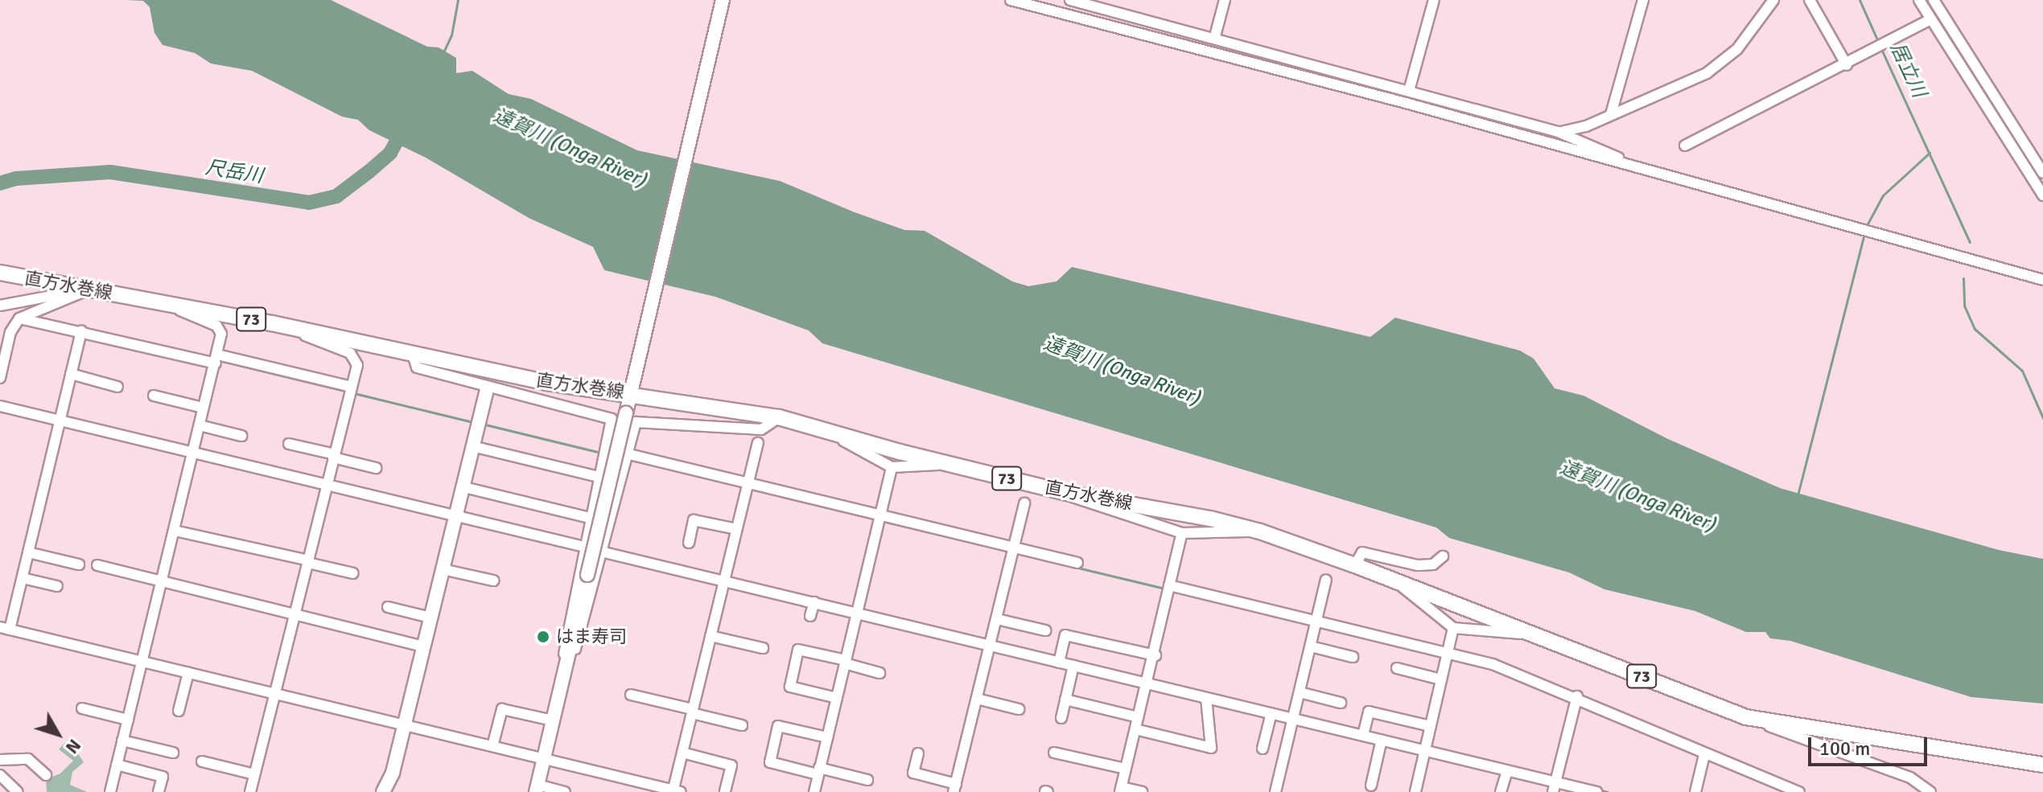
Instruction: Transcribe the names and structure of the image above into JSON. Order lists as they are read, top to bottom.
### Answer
{
  "streets": {
    "main road": ["直方水巻線", "73"]
  },
  "water": ["居立川", "遠賀川 (Onga River)", "尺岳川"],
  "places": ["はま寿司"],
  "scale_bar": "100 m",
  "north": "bottom right"
}
